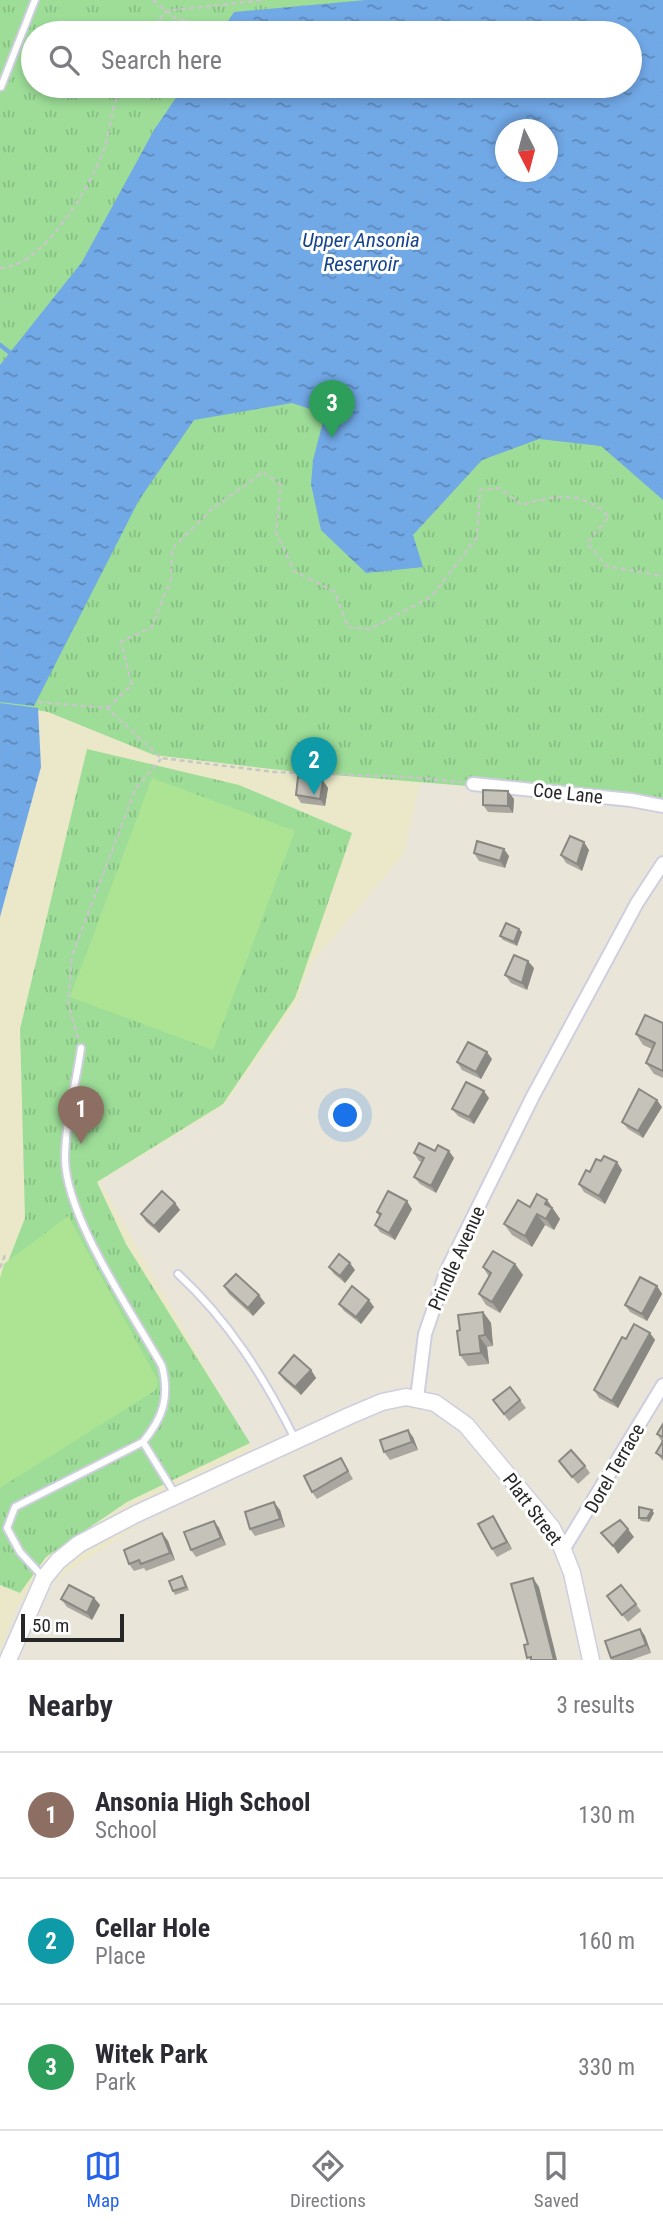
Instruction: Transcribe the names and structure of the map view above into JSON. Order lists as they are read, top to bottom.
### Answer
{
  "streets": {
    "main road": ["Platt Street"],
    "street": ["Coe Lane", "Prindle Avenue", "Dorel Terrace"]
  },
  "crossings": [
    ["Prindle Avenue", "Platt Street"],
    ["Dorel Terrace", "Platt Street"]
  ],
  "water": ["Upper Ansonia Reservoir"],
  "scale_bar": "50 m",
  "north": "bottom",
  "page": {
    "search": "Search here",
    "pins": ["3", "2", "1"],
    "scale": "50 m",
    "heading": ["Nearby", "3 results"],
    "list": [
      {
        "mark": "1",
        "name": "Ansonia High School",
        "note": "School",
        "value": "130 m"
      },
      {
        "mark": "2",
        "name": "Cellar Hole",
        "note": "Place",
        "value": "160 m"
      },
      {
        "mark": "3",
        "name": "Witek Park",
        "note": "Park",
        "value": "330 m"
      }
    ],
    "nav": ["Map", "Directions", "Saved"]
  }
}
